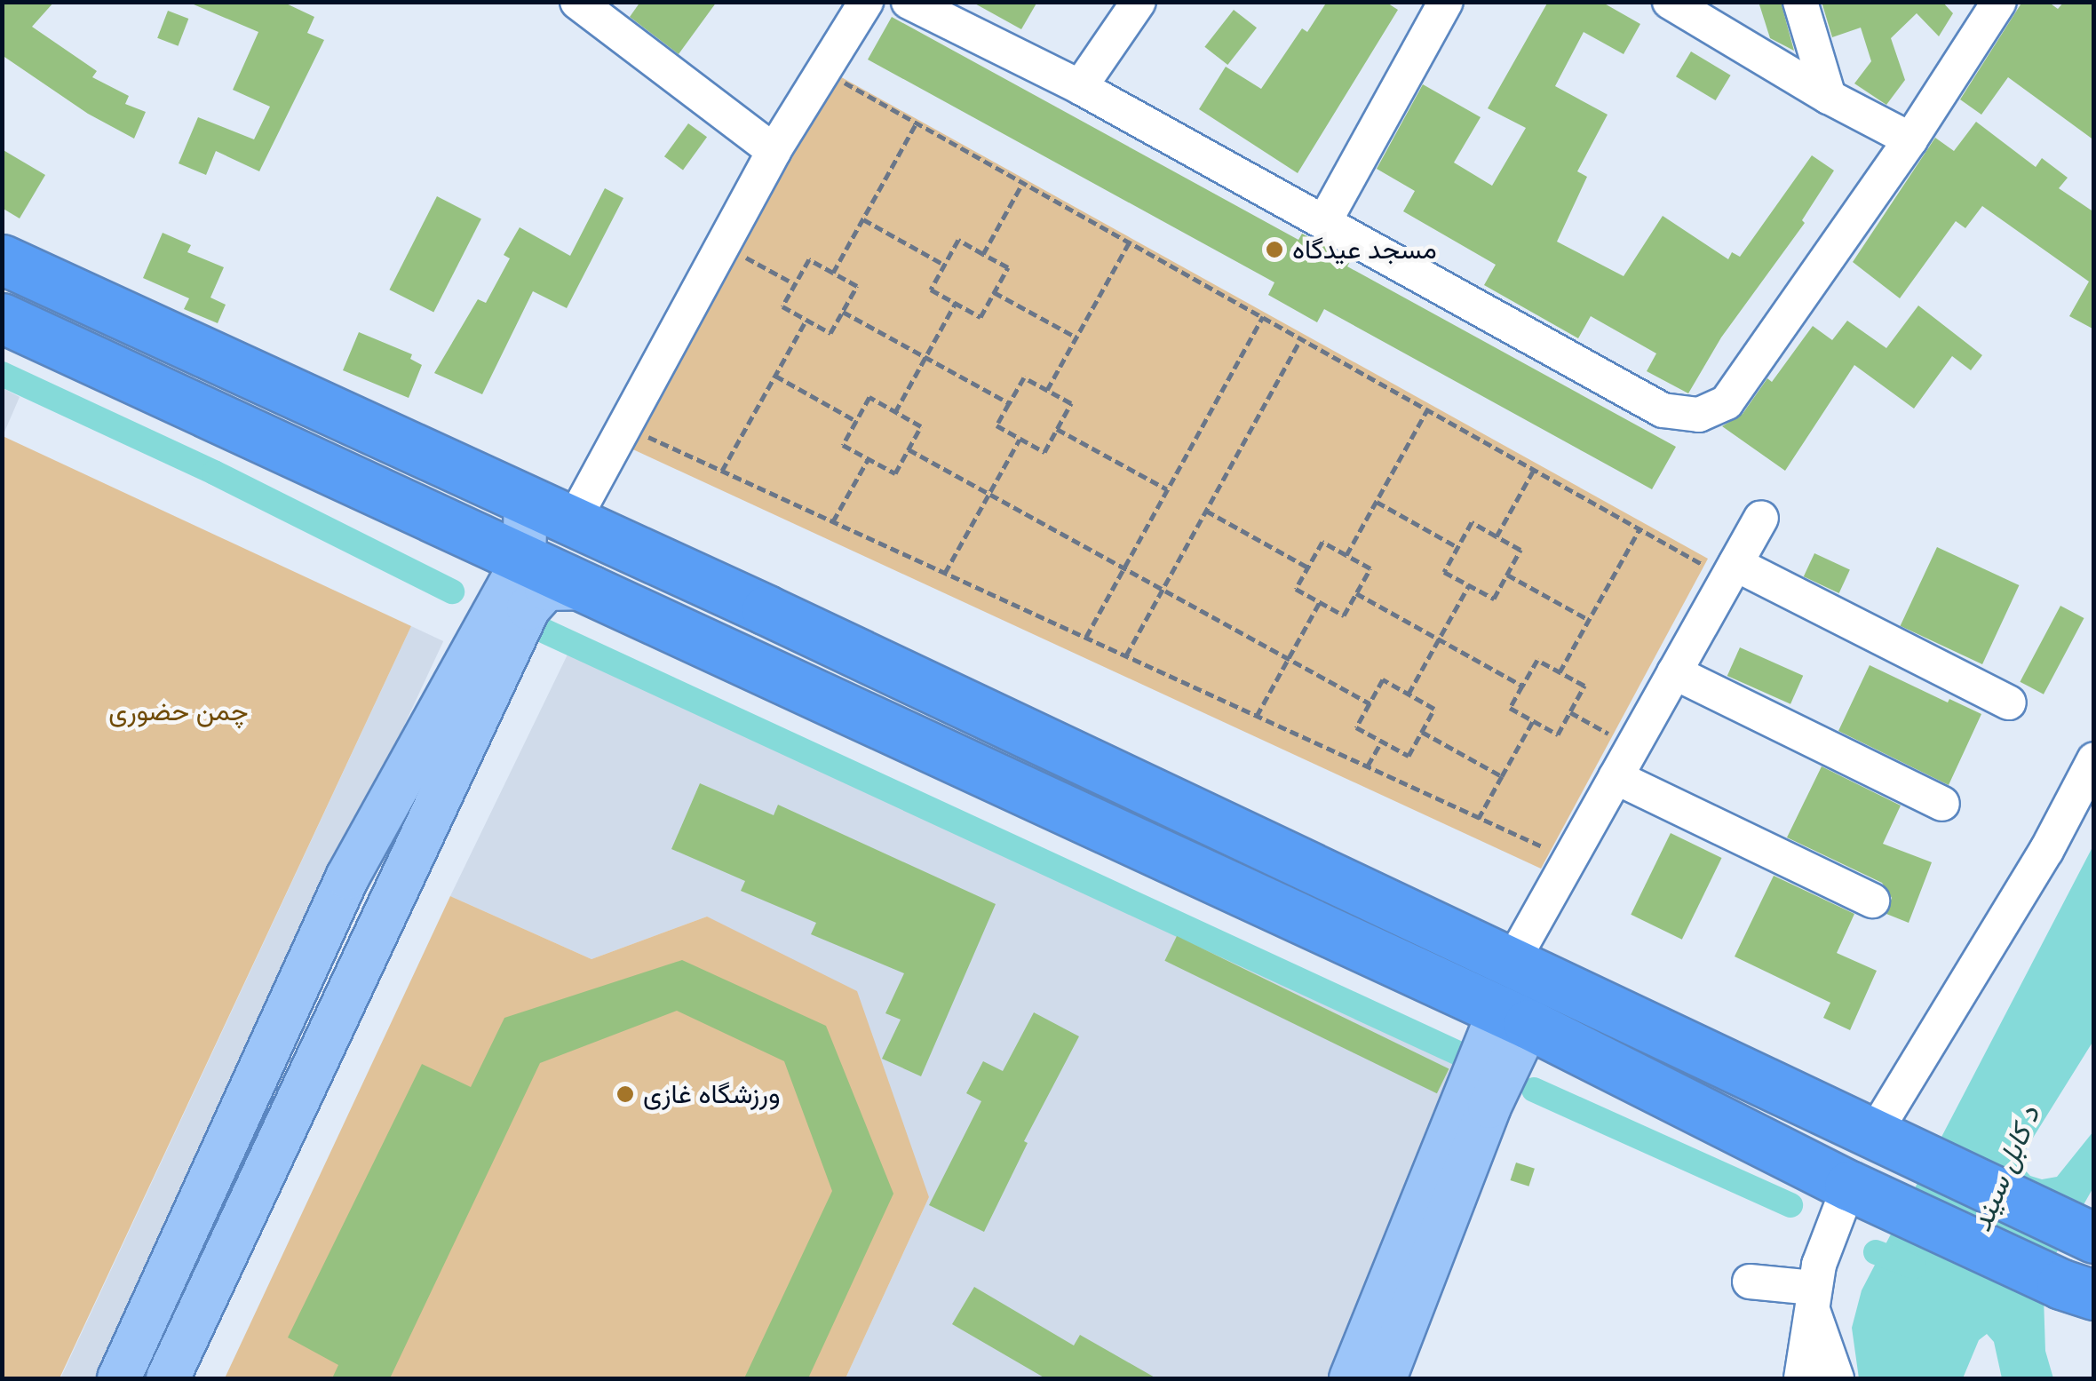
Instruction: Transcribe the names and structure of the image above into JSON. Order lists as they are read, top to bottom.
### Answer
{
  "water": ["د کابل سيند"],
  "parks": ["چمن حضوری"],
  "places": ["مسجد عیدگاه", "ورزشگاه غازی"]
}
